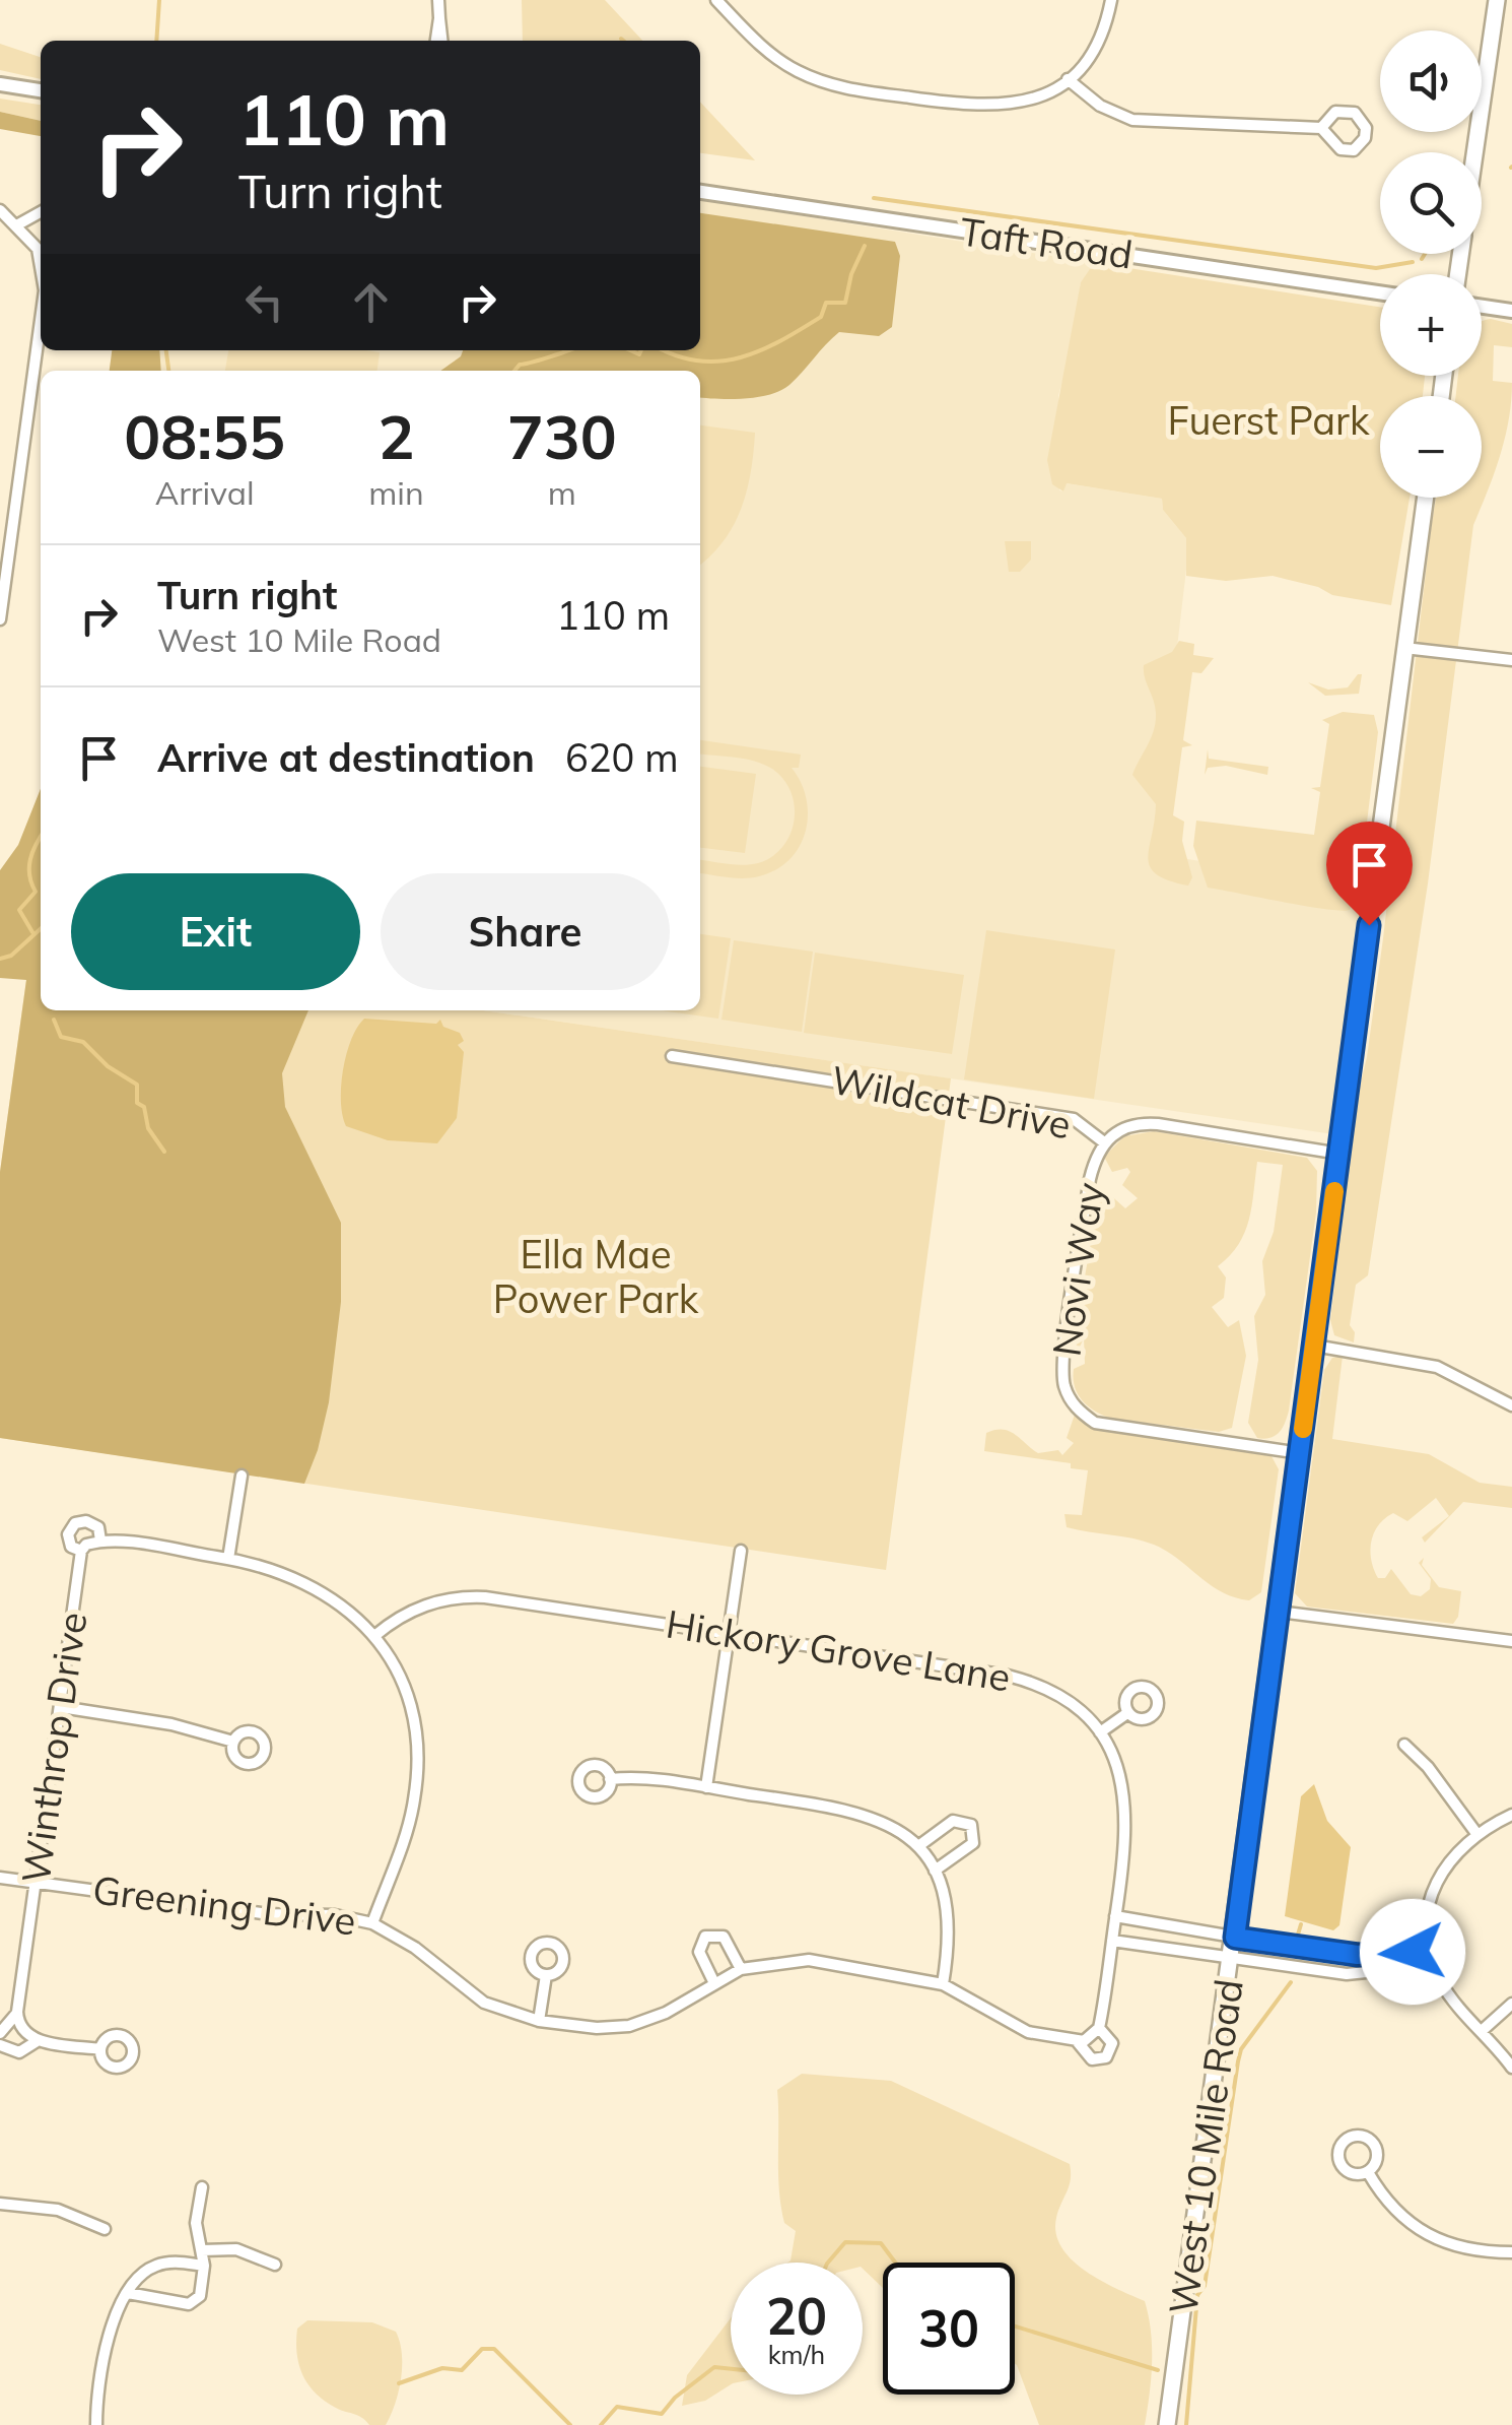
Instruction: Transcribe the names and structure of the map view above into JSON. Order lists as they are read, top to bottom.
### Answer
{
  "streets": {
    "main road": ["West 10 Mile Road"],
    "street": [
      "Taft Road",
      "Wildcat Drive",
      "Novi Way",
      "Hickory Grove Lane",
      "Winthrop Drive",
      "Greening Drive"
    ]
  },
  "crossings": [
    ["Wildcat Drive", "Novi Way"],
    ["Wildcat Drive", "West 10 Mile Road"],
    ["Novi Way", "West 10 Mile Road"],
    ["Hickory Grove Lane", "Greening Drive"],
    ["Winthrop Drive", "Greening Drive"]
  ],
  "parks": ["Fuerst Park", "Ella Mae Power Park"],
  "page": {
    "map_buttons": ["+", "−"],
    "turn": ["110 m", "Turn right"],
    "eta": [
      "08:55",
      "Arrival",
      "2",
      "min",
      "730",
      "m"
    ],
    "list": [
      {
        "name": "Turn right",
        "note": "West 10 Mile Road",
        "value": "110 m"
      },
      {
        "name": "Arrive at destination",
        "value": "620 m"
      }
    ],
    "buttons": ["Exit", "Share"],
    "speed": "20 km/h",
    "limit": "30"
  }
}
